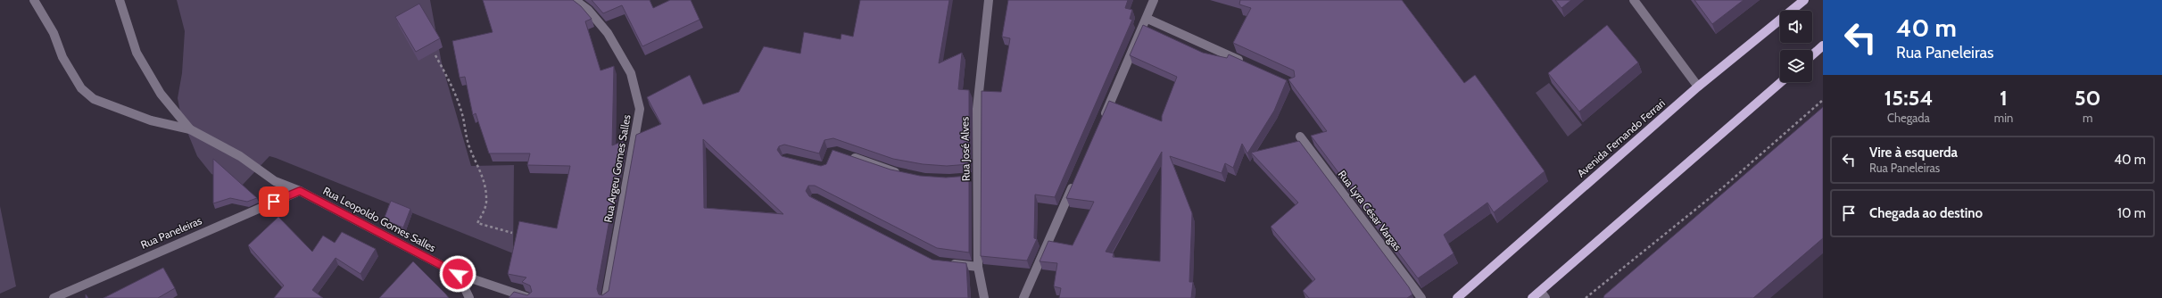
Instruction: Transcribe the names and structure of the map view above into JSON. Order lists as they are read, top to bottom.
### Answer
{
  "streets": {
    "main road": ["Avenida Fernando Ferrari"],
    "street": [
      "Rua José Alves",
      "Rua Argeu Gomes Salles",
      "Rua Lyra César Vargas",
      "Rua Leopoldo Gomes Salles",
      "Rua Paneleiras"
    ]
  },
  "crossings": [
    ["Rua Leopoldo Gomes Salles", "Rua Paneleiras"]
  ],
  "page": {
    "turn": ["40 m", "Rua Paneleiras"],
    "eta": [
      "15:54",
      "Chegada",
      "1",
      "min",
      "50",
      "m"
    ],
    "list": [
      {
        "name": "Vire à esquerda",
        "note": "Rua Paneleiras",
        "value": "40 m"
      },
      {
        "name": "Chegada ao destino",
        "value": "10 m"
      }
    ]
  }
}
